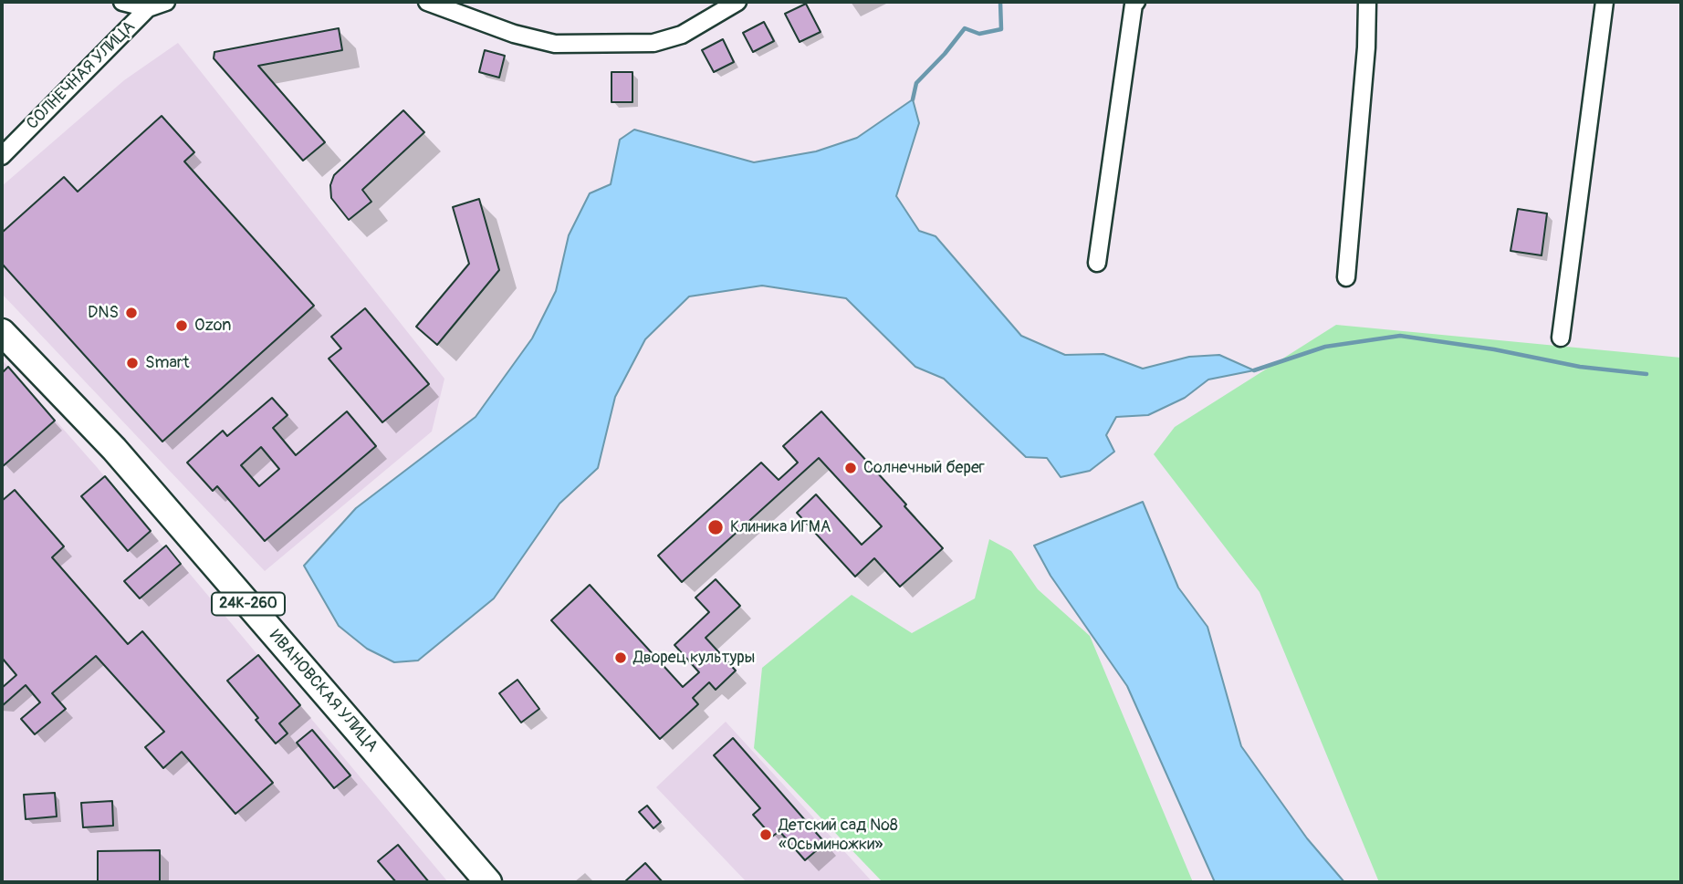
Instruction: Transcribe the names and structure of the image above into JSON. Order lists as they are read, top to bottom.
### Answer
{
  "streets": {
    "main road": ["24К-260", "ИВАНОВСКАЯ УЛИЦА"],
    "street": ["СОЛНЕЧНАЯ УЛИЦА"]
  },
  "places": [
    "DNS",
    "Ozon",
    "Smart",
    "Солнечный берег",
    "Клиника ИГМА",
    "Дворец культуры",
    "Детский сад №8 «Осьминожки»"
  ]
}
